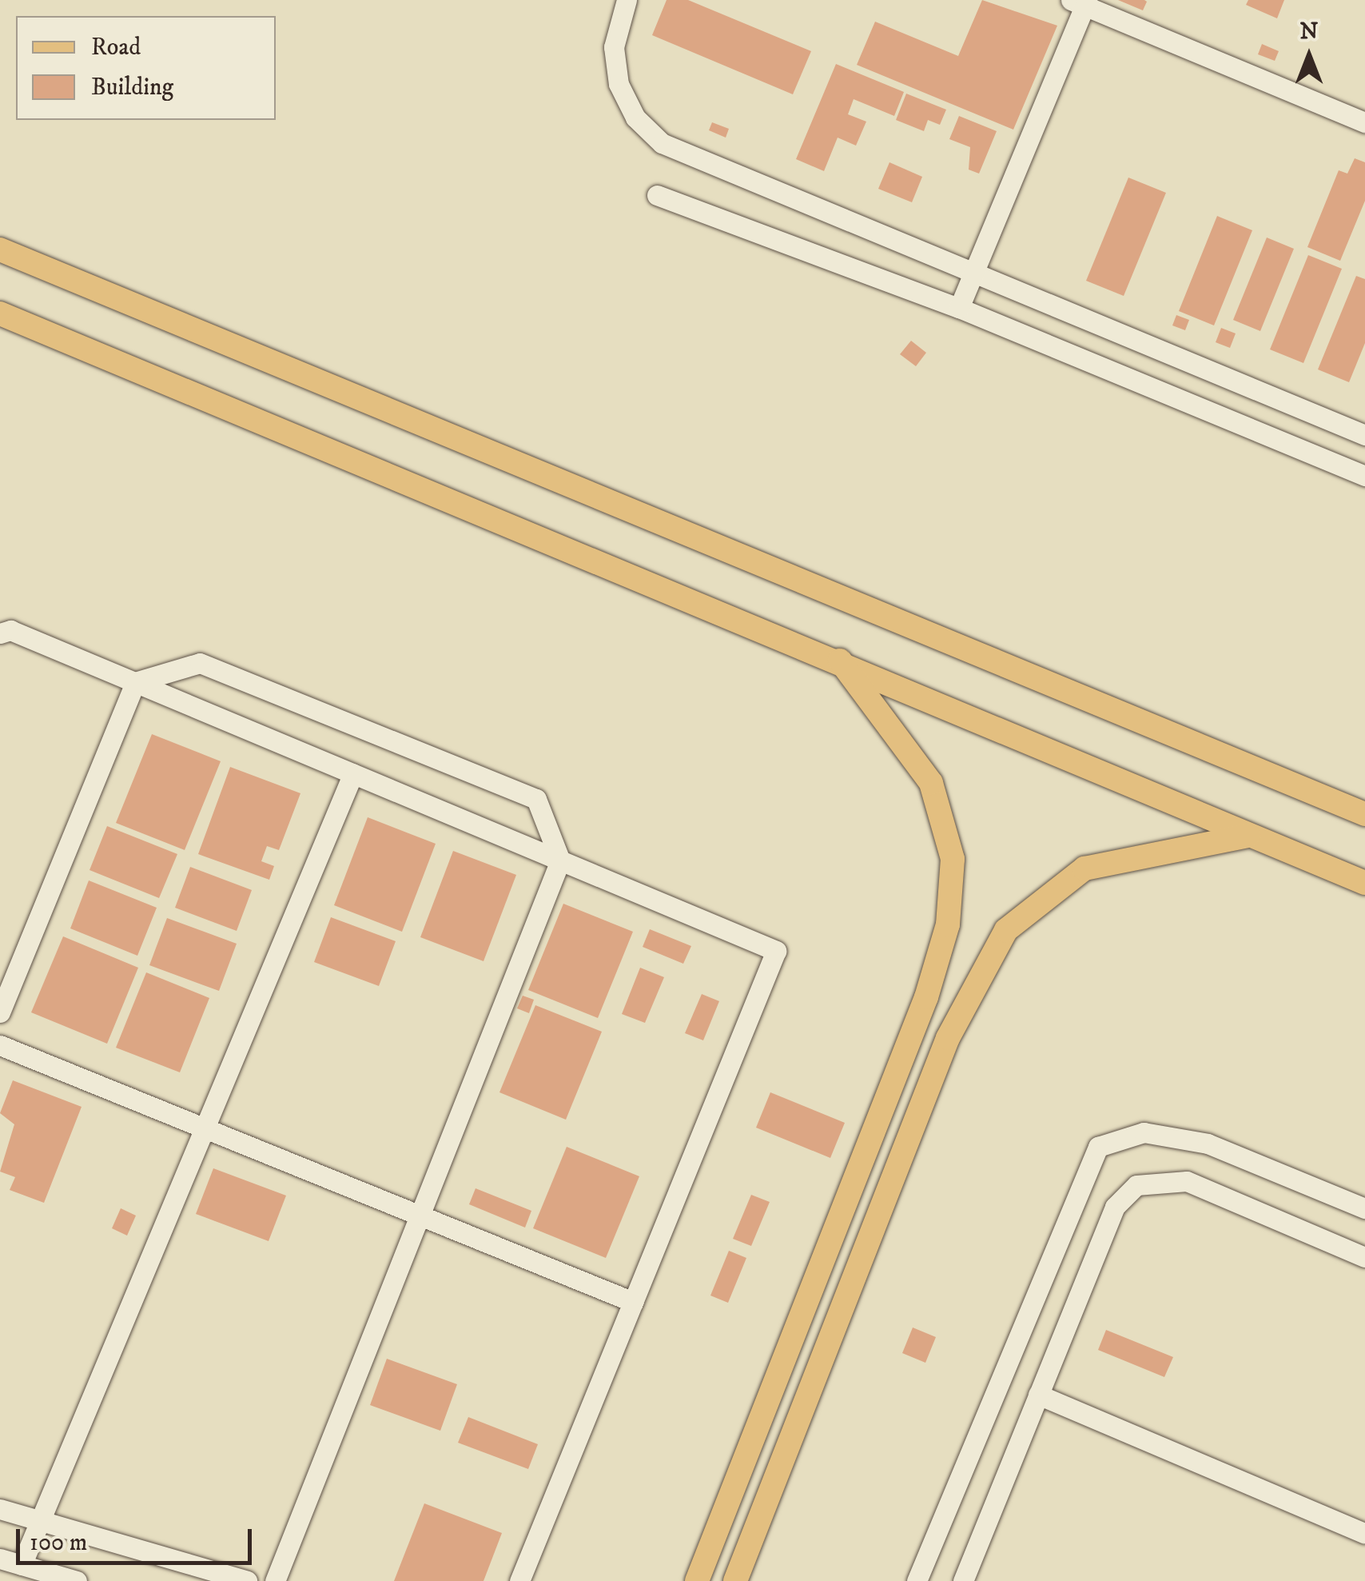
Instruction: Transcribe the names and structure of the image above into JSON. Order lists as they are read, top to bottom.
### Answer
{
  "legend": ["Road", "Building"],
  "scale_bar": "100 m",
  "north": "top"
}
